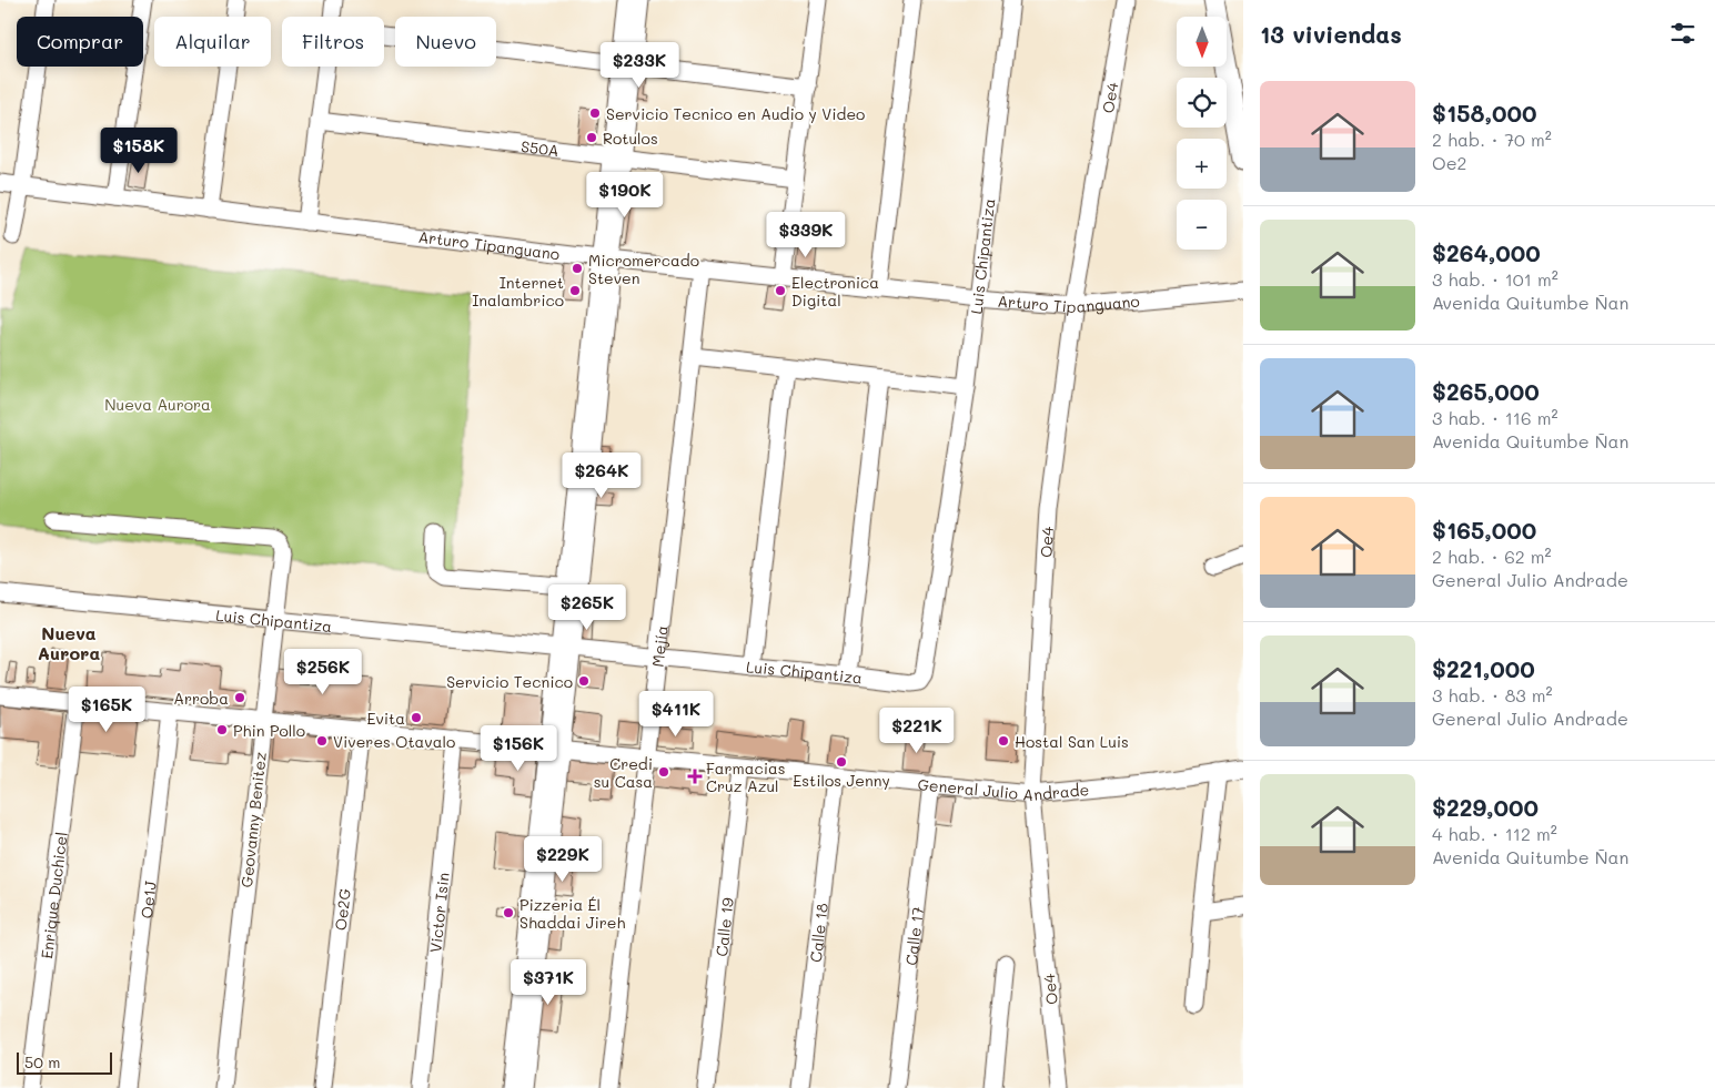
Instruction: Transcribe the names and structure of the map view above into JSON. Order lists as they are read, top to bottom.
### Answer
{
  "streets": {
    "street": [
      "Oe4",
      "S50A",
      "Arturo Tipanguano",
      "Luis Chipantiza",
      "Mejía",
      "General Julio Andrade",
      "Geovanny Benitez",
      "Enrique Duchicel",
      "Oe1J",
      "Oe2G",
      "Victor Isin",
      "Calle 19",
      "Calle 18",
      "Calle 17"
    ]
  },
  "crossings": [
    ["Oe4", "Arturo Tipanguano"],
    ["Oe4", "General Julio Andrade"],
    ["Arturo Tipanguano", "Luis Chipantiza"],
    ["Arturo Tipanguano", "Mejía"],
    ["Luis Chipantiza", "Mejía"],
    ["Luis Chipantiza", "Geovanny Benitez"],
    ["Mejía", "General Julio Andrade"],
    ["General Julio Andrade", "Geovanny Benitez"],
    ["General Julio Andrade", "Enrique Duchicel"],
    ["General Julio Andrade", "Oe1J"],
    ["General Julio Andrade", "Oe2G"],
    ["General Julio Andrade", "Victor Isin"],
    ["General Julio Andrade", "Calle 19"],
    ["General Julio Andrade", "Calle 18"],
    ["General Julio Andrade", "Calle 17"]
  ],
  "districts": ["Nueva Aurora"],
  "parks": ["Nueva Aurora"],
  "places": {
    "other": [
      "Servicio Tecnico en Audio y Video",
      "Rotulos",
      "Micromercado Steven",
      "Internet Inalambrico",
      "Electronica Digital",
      "Servicio Tecnico",
      "Arroba",
      "Evita",
      "Phin Pollo",
      "Viveres Otavalo",
      "Hostal San Luis",
      "Estilos Jenny",
      "Credi su Casa",
      "Pizzeria Él Shaddai Jireh"
    ],
    "health": ["Farmacias Cruz Azul"]
  },
  "scale_bar": "50 m",
  "north": "bottom",
  "page": {
    "heading": "13 viviendas",
    "map_buttons": ["+", "−"],
    "chip": [
      "Comprar",
      "Alquilar",
      "Filtros",
      "Nuevo"
    ],
    "price": [
      "$233K",
      "$158K",
      "$190K",
      "$339K",
      "$264K",
      "$265K",
      "$256K",
      "$165K",
      "$411K",
      "$221K",
      "$156K",
      "$229K",
      "$371K"
    ],
    "list": [
      {
        "name": "$158,000",
        "note": "2 hab. · 70 m² · Oe2"
      },
      {
        "name": "$264,000",
        "note": "3 hab. · 101 m² · Avenida Quitumbe Ñan"
      },
      {
        "name": "$265,000",
        "note": "3 hab. · 116 m² · Avenida Quitumbe Ñan"
      },
      {
        "name": "$165,000",
        "note": "2 hab. · 62 m² · General Julio Andrade"
      },
      {
        "name": "$221,000",
        "note": "3 hab. · 83 m² · General Julio Andrade"
      },
      {
        "name": "$229,000",
        "note": "4 hab. · 112 m² · Avenida Quitumbe Ñan"
      }
    ],
    "scale": "50 m"
  }
}
